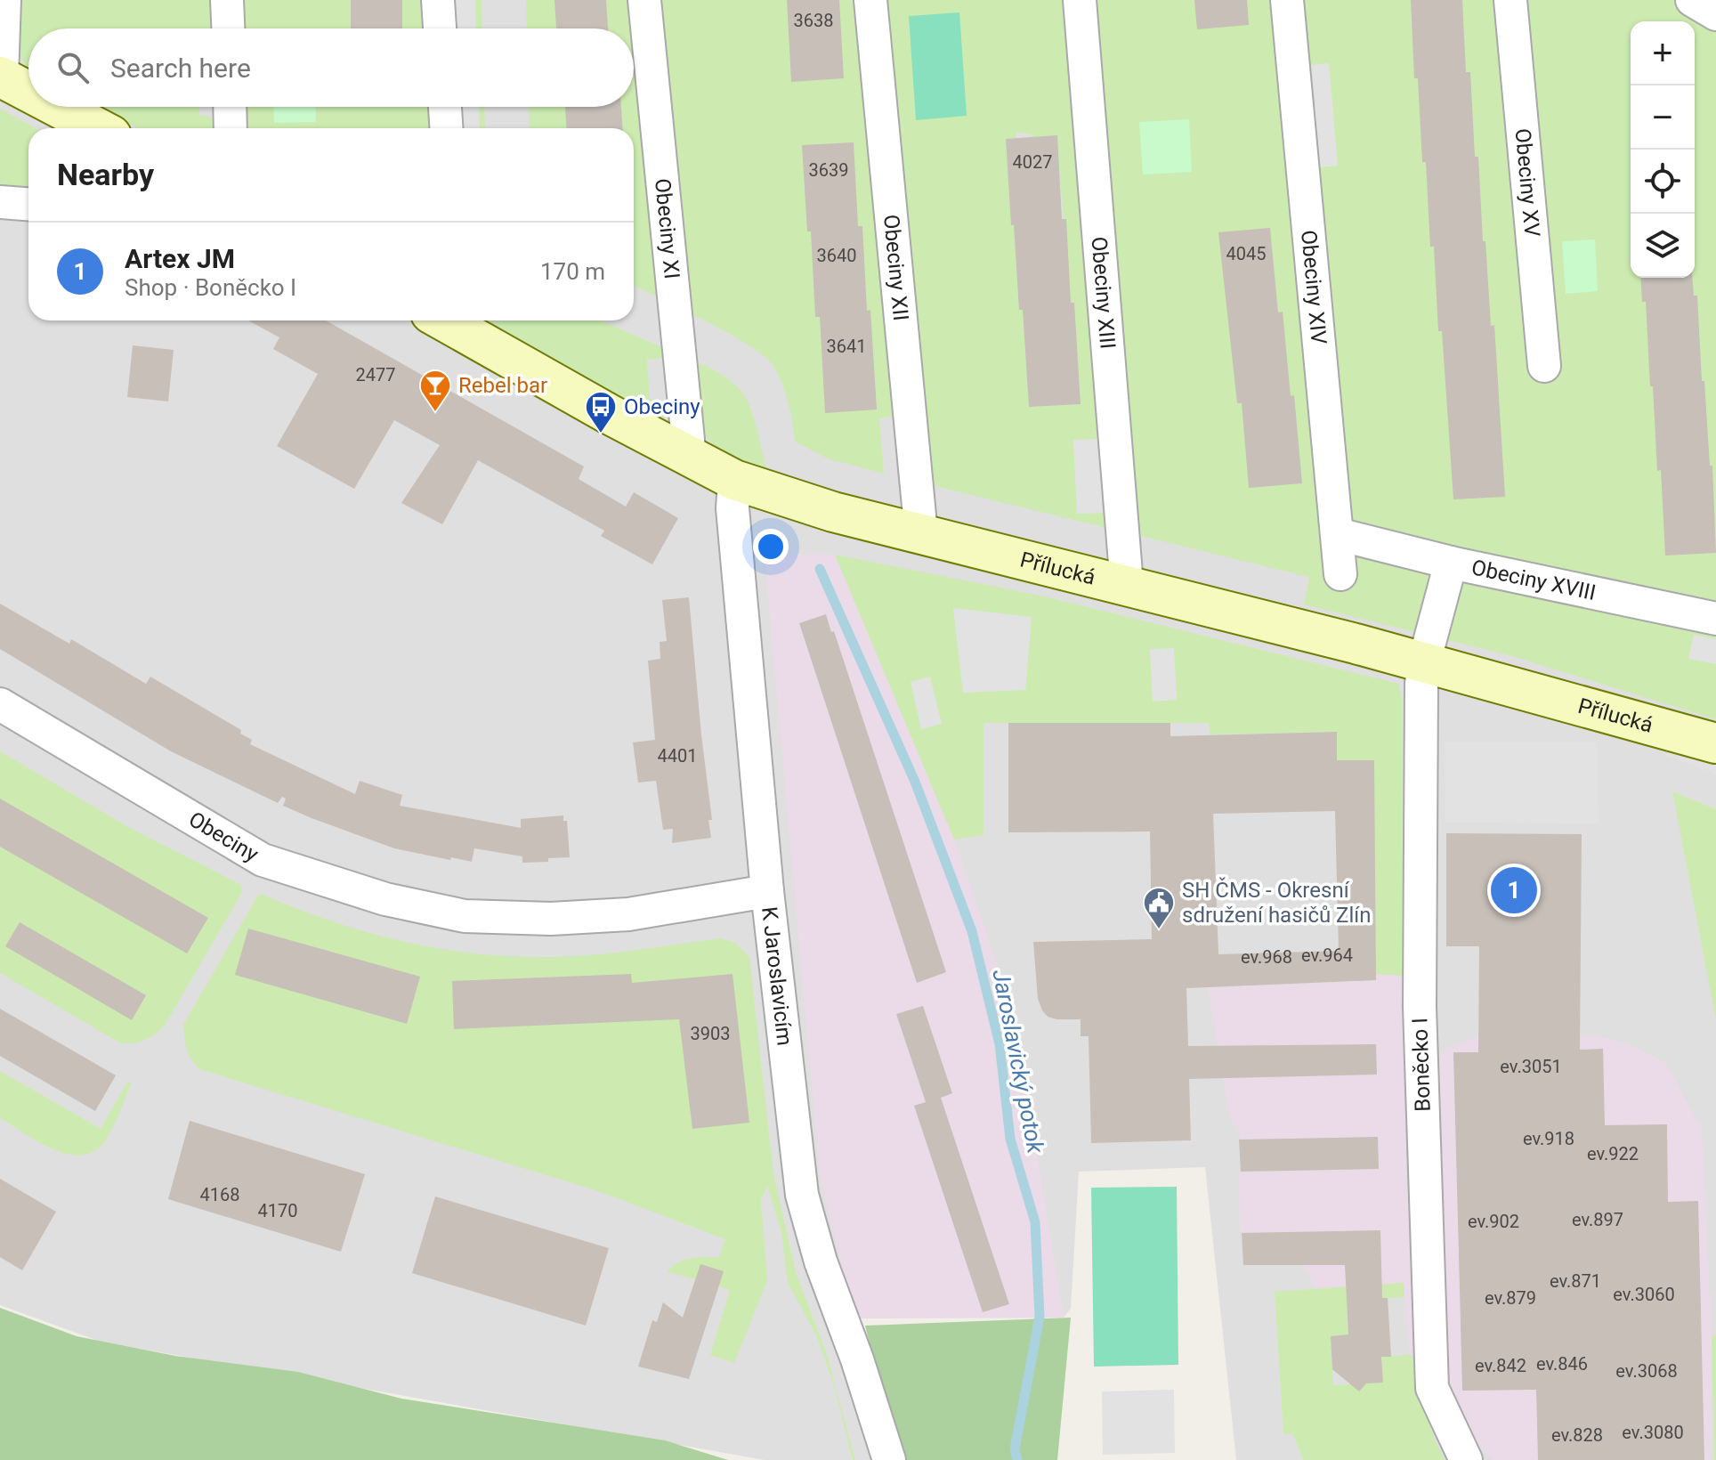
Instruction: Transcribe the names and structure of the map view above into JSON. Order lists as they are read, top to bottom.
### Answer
{
  "streets": {
    "street": [
      "Obeciny XV",
      "Obeciny XI",
      "Obeciny XII",
      "Obeciny XIV",
      "Obeciny XIII",
      "Přílucká",
      "Obeciny XVIII",
      "Obeciny",
      "K Jaroslavicím",
      "Boněcko I"
    ]
  },
  "crossings": [
    ["Obeciny XI", "Přílucká"],
    ["Obeciny XII", "Přílucká"],
    ["Obeciny XIII", "Přílucká"],
    ["Přílucká", "Obeciny XVIII"],
    ["Přílucká", "K Jaroslavicím"],
    ["Přílucká", "Boněcko I"],
    ["Obeciny XVIII", "Boněcko I"],
    ["Obeciny", "K Jaroslavicím"]
  ],
  "water": ["Jaroslavický potok"],
  "places": {
    "bar": ["Rebel bar"],
    "bus stop": ["Obeciny"],
    "public building": ["SH ČMS - Okresní sdružení hasičů Zlín"]
  },
  "house_numbers": [
    "3638",
    "4027",
    "3639",
    "4045",
    "3640",
    "3641",
    "2477",
    "4401",
    "ev.964",
    "ev.968",
    "3903",
    "ev.3051",
    "ev.918",
    "ev.922",
    "4168",
    "4170",
    "ev.897",
    "ev.902",
    "ev.871",
    "ev.3060",
    "ev.879",
    "ev.846",
    "ev.842",
    "ev.3068",
    "ev.3080",
    "ev.828"
  ],
  "page": {
    "map_buttons": ["+", "−"],
    "search": "Search here",
    "heading": "Nearby",
    "list": [
      {
        "mark": "1",
        "name": "Artex JM",
        "note": "Shop · Boněcko I",
        "value": "170 m"
      }
    ],
    "pins": "1"
  }
}
